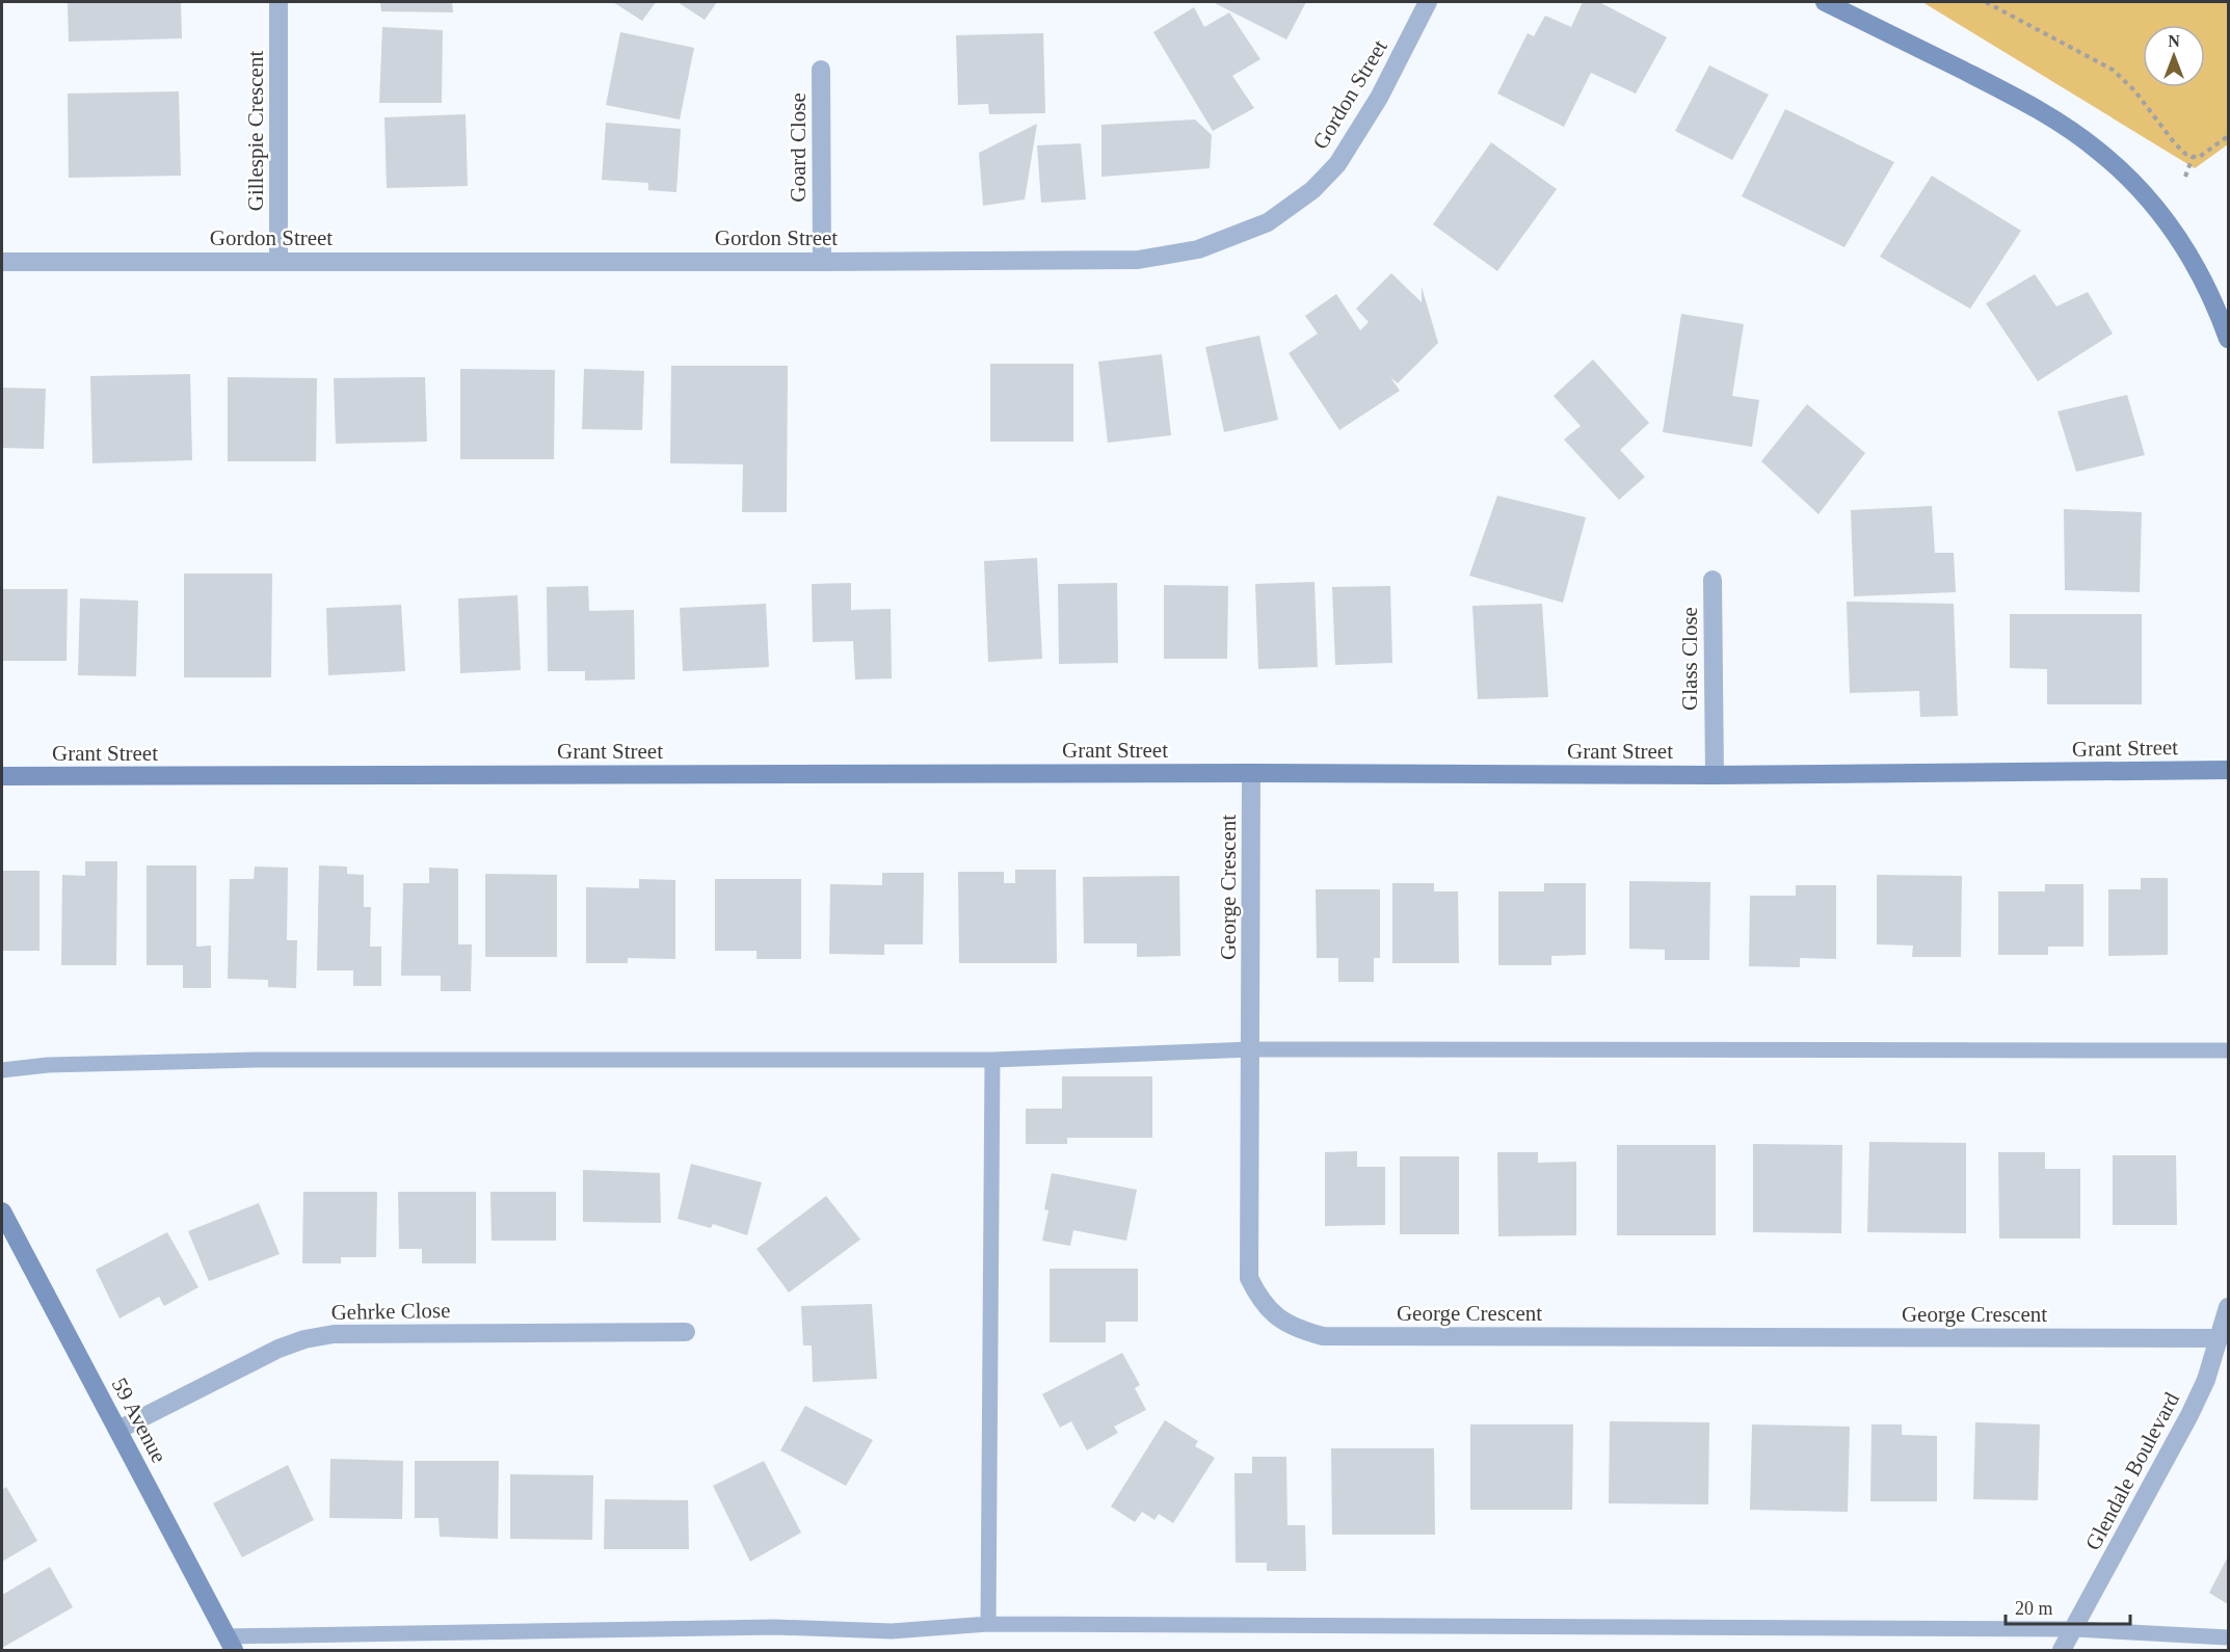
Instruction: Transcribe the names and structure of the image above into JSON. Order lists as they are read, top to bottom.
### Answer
{
  "streets": {
    "street": [
      "Gordon Street",
      "Gillespie Crescent",
      "Goard Close",
      "Glass Close",
      "Grant Street",
      "George Crescent",
      "Gehrke Close",
      "59 Avenue",
      "Glendale Boulevard"
    ]
  },
  "crossings": [
    ["Gordon Street", "Gillespie Crescent"],
    ["Gordon Street", "Goard Close"],
    ["Glass Close", "Grant Street"],
    ["Grant Street", "George Crescent"],
    ["George Crescent", "Glendale Boulevard"],
    ["Gehrke Close", "59 Avenue"]
  ],
  "scale_bar": "20 m",
  "north": "top"
}
